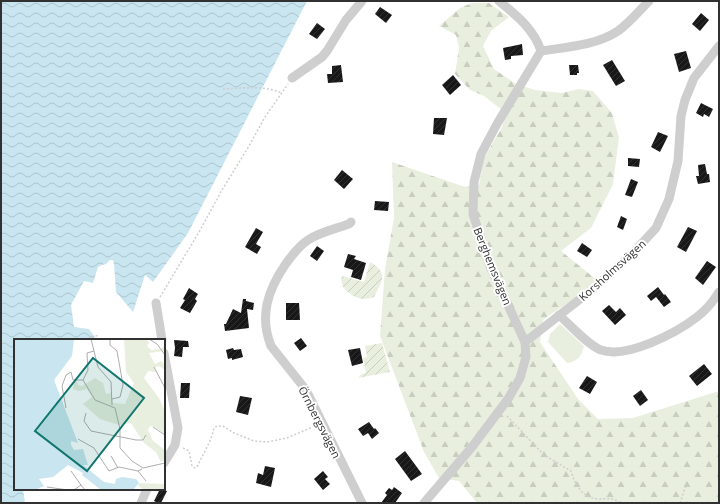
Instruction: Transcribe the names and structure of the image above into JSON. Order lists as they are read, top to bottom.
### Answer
{
  "streets": {
    "street": ["Berghemsvägen", "Korsholmsvägen", "Örnbergsvägen"]
  },
  "crossings": [
    ["Berghemsvägen", "Korsholmsvägen"]
  ]
}
